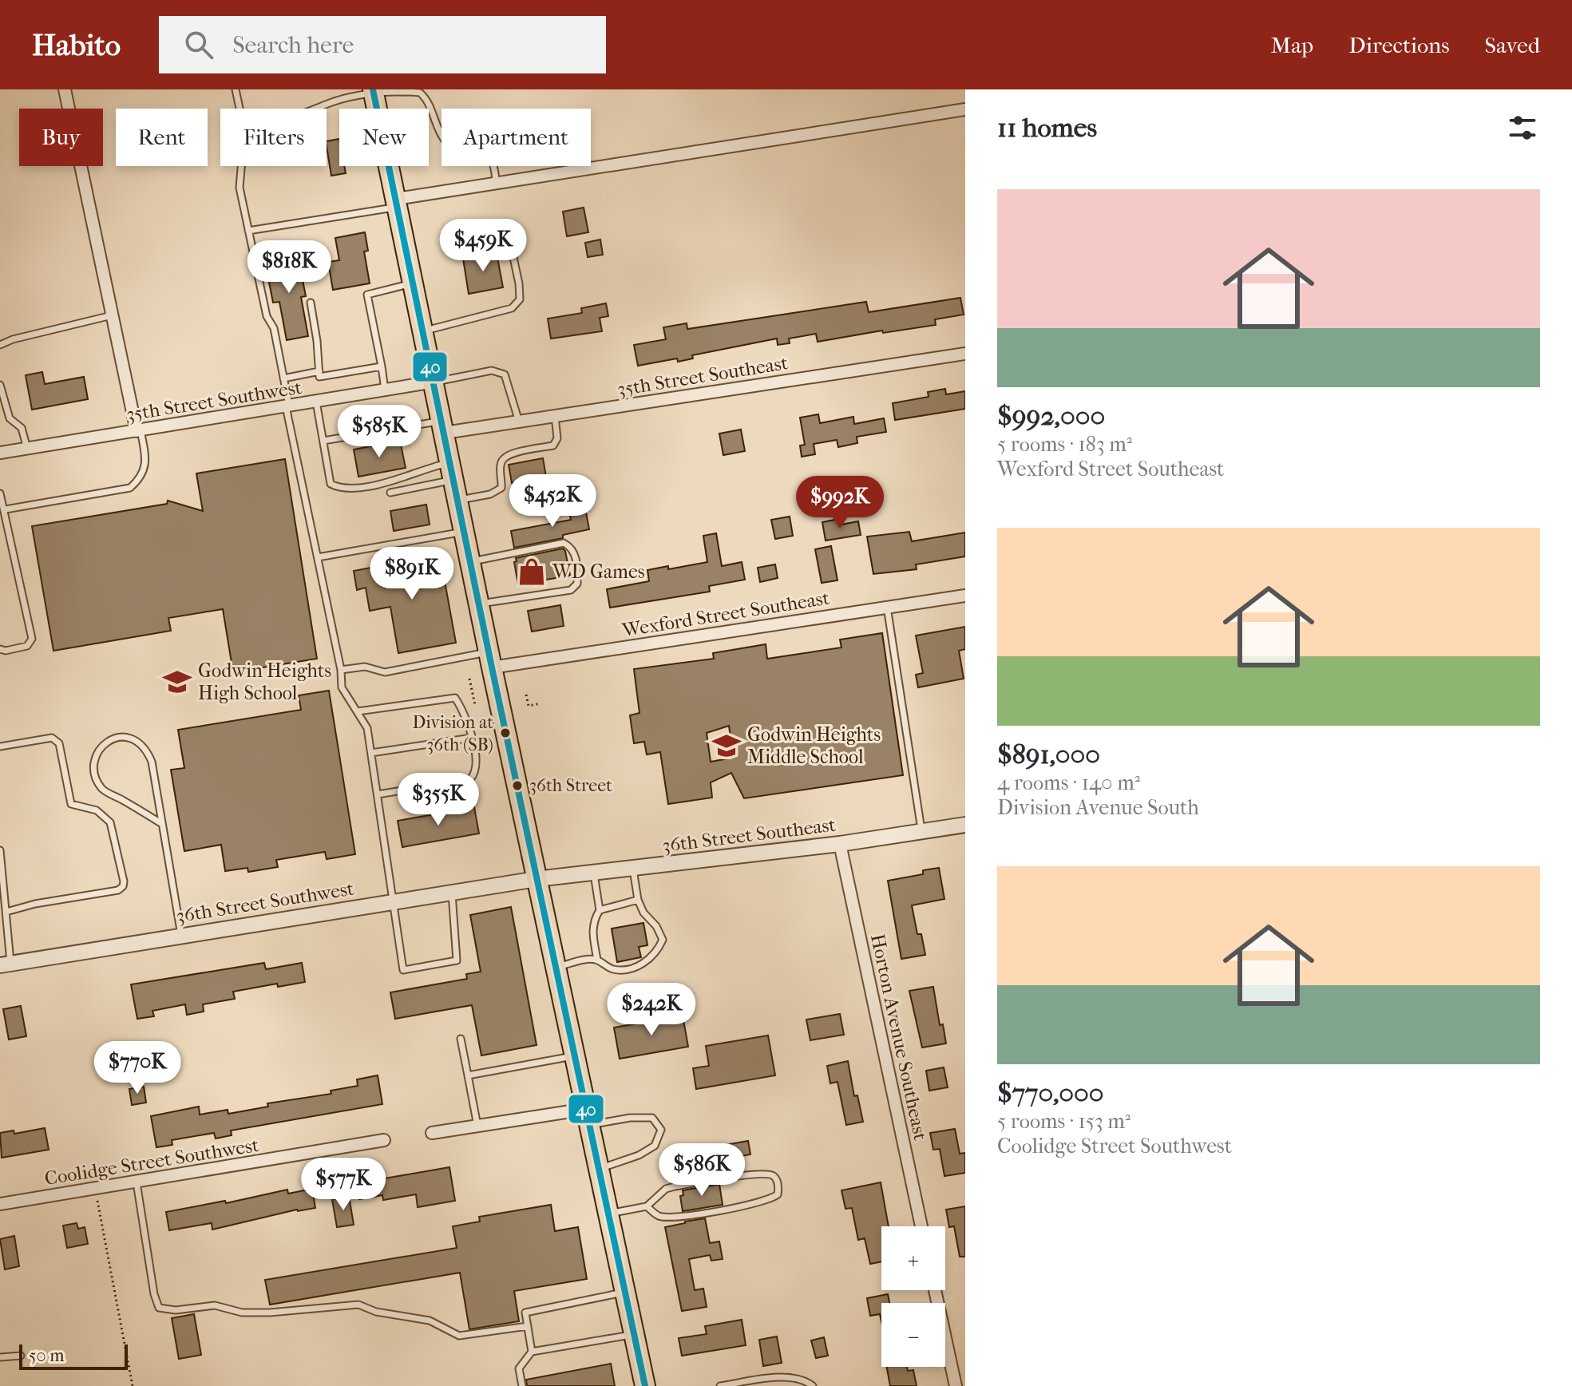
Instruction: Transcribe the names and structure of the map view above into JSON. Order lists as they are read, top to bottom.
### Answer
{
  "streets": {
    "street": [
      "35th Street Southeast",
      "35th Street Southwest",
      "Wexford Street Southeast",
      "36th Street Southeast",
      "36th Street Southwest",
      "Horton Avenue Southeast",
      "Coolidge Street Southwest"
    ]
  },
  "crossings": [
    ["36th Street Southeast", "36th Street Southwest"],
    ["36th Street Southeast", "Horton Avenue Southeast"]
  ],
  "places": {
    "shop": ["WD Games"],
    "school or university": ["Godwin Heights High School", "Godwin Heights Middle School"],
    "other": ["Division at 36th (SB)", "36th Street"]
  },
  "lines": ["transit line 40"],
  "scale_bar": "50 m",
  "page": {
    "header": "Habito",
    "search": "Search here",
    "nav": ["Map", "Directions", "Saved"],
    "heading": "11 homes",
    "chip": [
      "Buy",
      "Rent",
      "Filters",
      "New",
      "Apartment"
    ],
    "list": [
      {
        "name": "$992,000",
        "note": "5 rooms · 183 m² · Wexford Street Southeast"
      },
      {
        "name": "$891,000",
        "note": "4 rooms · 140 m² · Division Avenue South"
      },
      {
        "name": "$770,000",
        "note": "5 rooms · 153 m² · Coolidge Street Southwest"
      }
    ],
    "price": [
      "$459K",
      "$818K",
      "$585K",
      "$452K",
      "$992K",
      "$891K",
      "$355K",
      "$242K",
      "$770K",
      "$586K",
      "$577K"
    ],
    "map_buttons": ["+", "−"],
    "scale": "50 m"
  }
}
